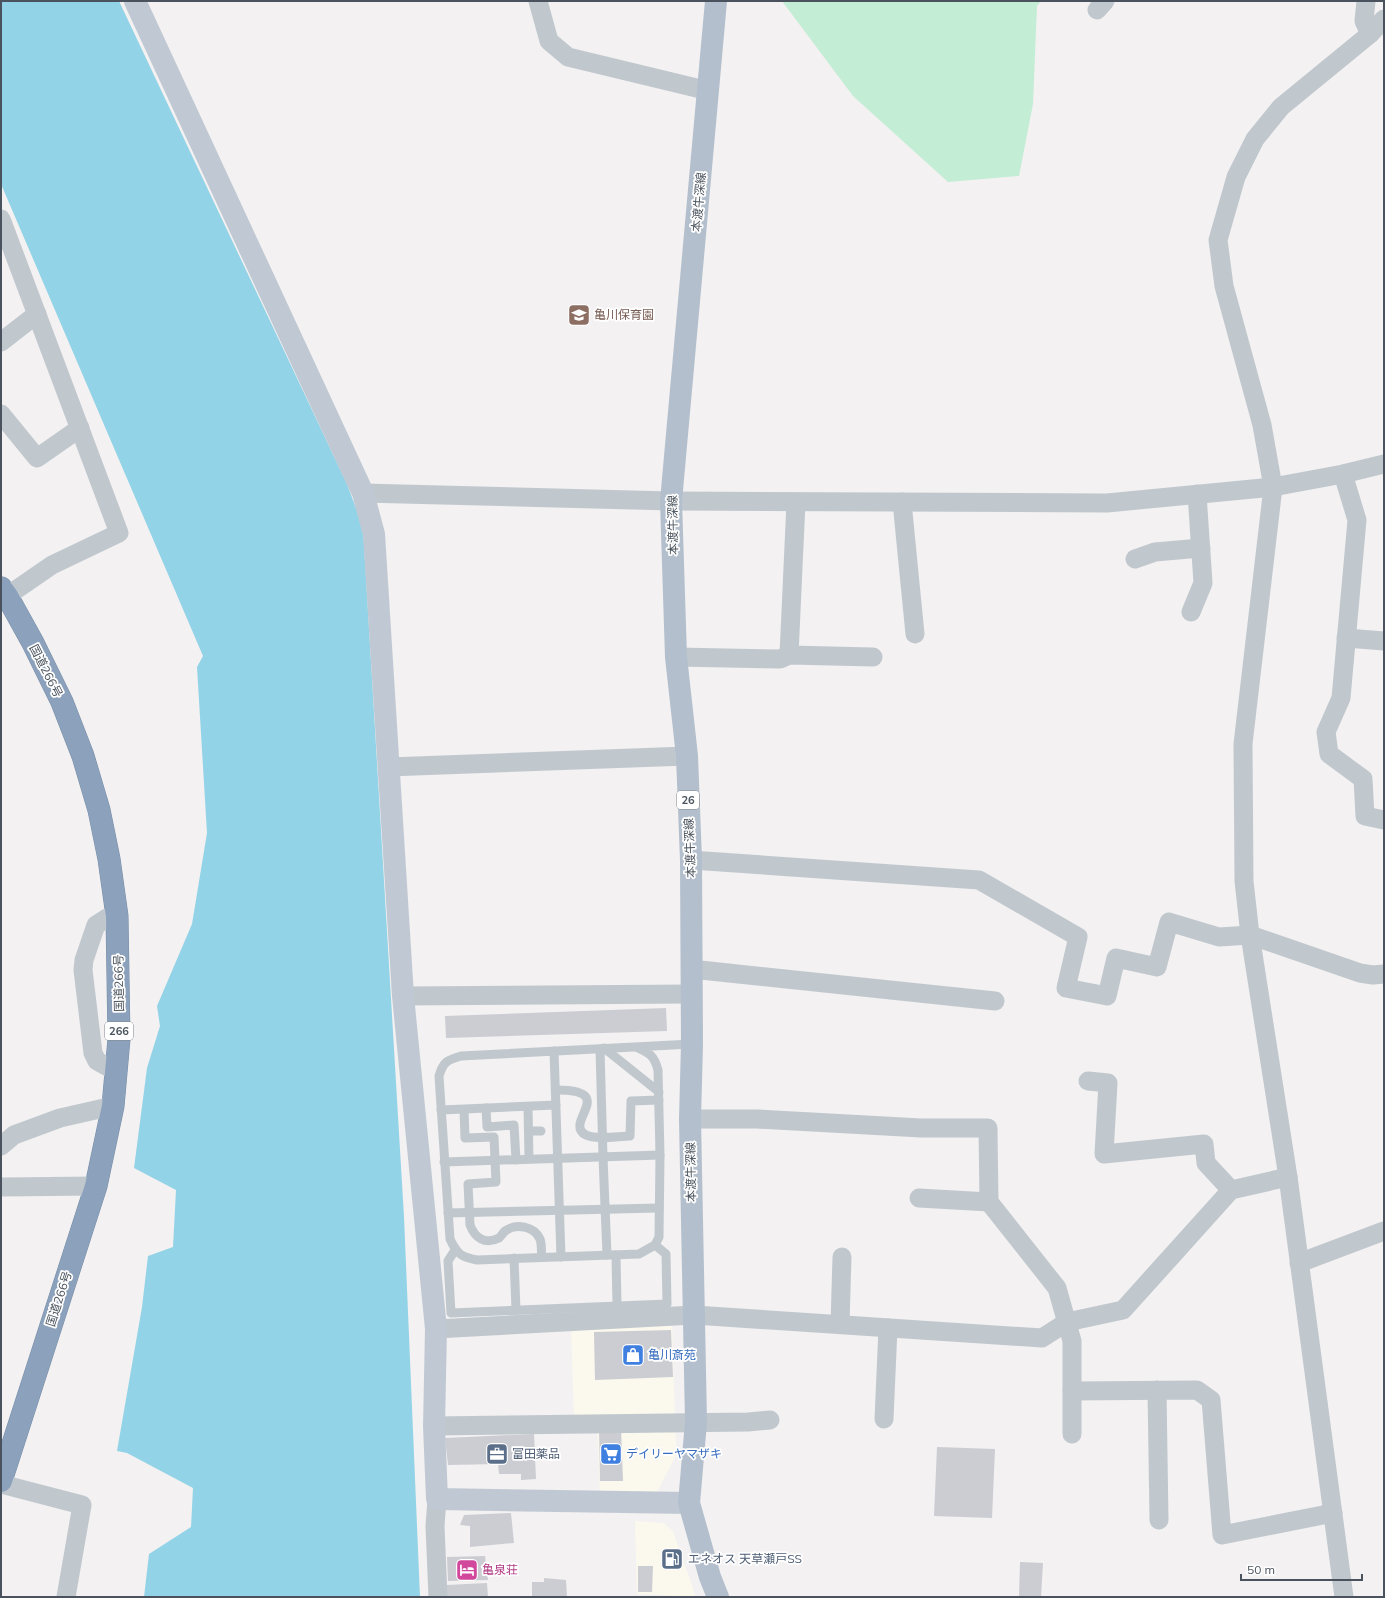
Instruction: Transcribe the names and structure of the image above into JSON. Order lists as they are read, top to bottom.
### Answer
{
  "streets": {
    "highway": ["国道266号", "266"],
    "main road": ["本渡牛深線", "26"]
  },
  "places": {
    "school or university": ["亀川保育園"],
    "shop": ["亀川斎苑"],
    "office": ["富田薬品"],
    "supermarket": ["デイリーヤマザキ"],
    "fuel station": ["エネオス 天草瀬戸SS"],
    "hotel": ["亀泉荘"]
  },
  "scale_bar": "50 m"
}
